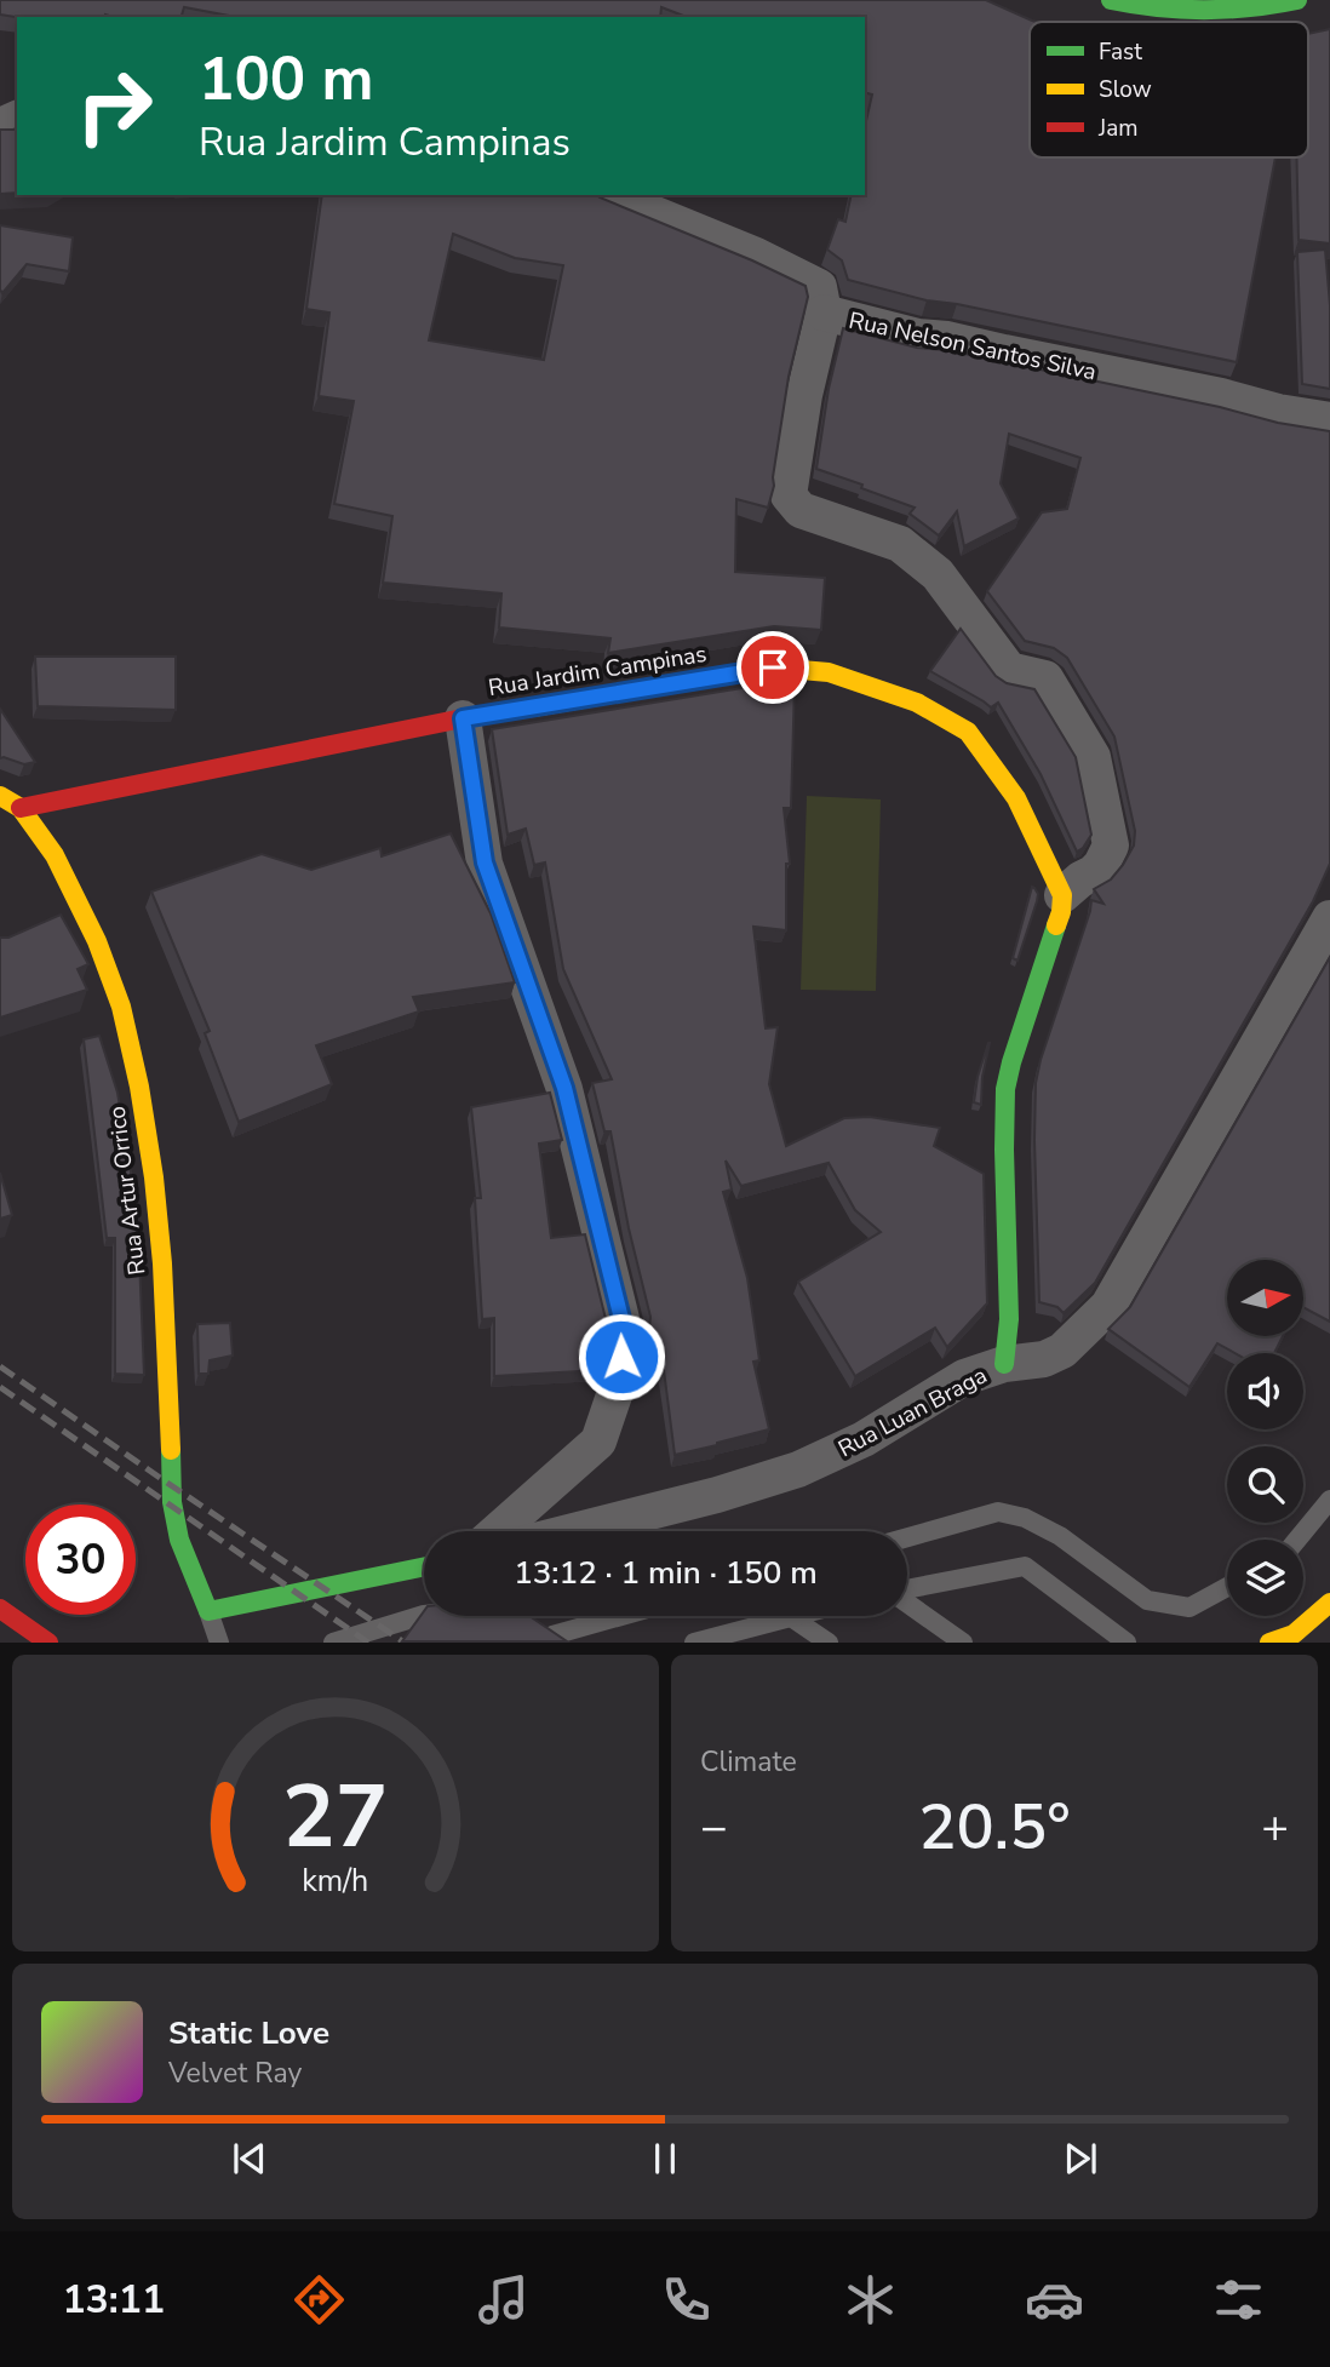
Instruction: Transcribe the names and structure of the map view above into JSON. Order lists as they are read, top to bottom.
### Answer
{
  "streets": {
    "street": [
      "Rua Nelson Santos Silva",
      "Rua Jardim Campinas",
      "Rua Artur Orrico",
      "Rua Luan Braga"
    ]
  },
  "crossings": [
    ["Rua Jardim Campinas", "Rua Artur Orrico"]
  ],
  "legend": ["Fast", "Slow", "Jam"],
  "north": "right",
  "page": {
    "turn": ["100 m", "Rua Jardim Campinas"],
    "limit": "30",
    "trip": "13:12 · 1 min · 150 m",
    "tile": "Climate",
    "heat": ["−", "20.5°", "+"],
    "song": ["Static Love", "Velvet Ray"],
    "tabs": "13:11",
    "gauge": ["27", "km/h"]
  }
}
